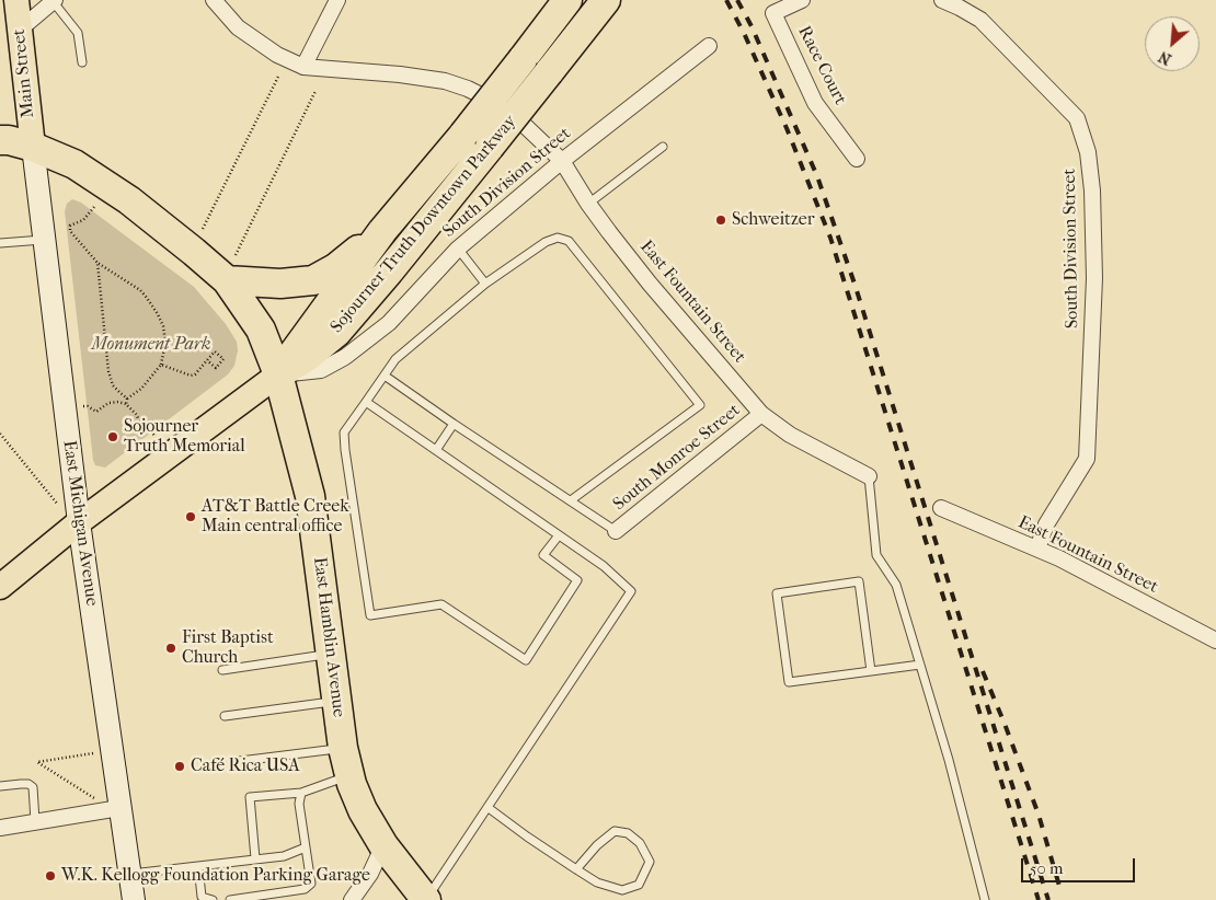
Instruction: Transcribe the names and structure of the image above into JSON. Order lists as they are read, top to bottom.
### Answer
{
  "streets": {
    "highway": ["Sojourner Truth Downtown Parkway", "East Hamblin Avenue"],
    "main road": ["Main Street"],
    "street": [
      "Race Court",
      "South Division Street",
      "East Fountain Street",
      "South Monroe Street",
      "East Michigan Avenue"
    ]
  },
  "crossings": [
    ["Main Street", "East Michigan Avenue"],
    ["Main Street", "East Hamblin Avenue"],
    ["South Division Street", "Sojourner Truth Downtown Parkway"],
    ["South Division Street", "East Fountain Street"],
    ["South Division Street", "East Hamblin Avenue"],
    ["Sojourner Truth Downtown Parkway", "East Hamblin Avenue"],
    ["East Fountain Street", "South Monroe Street"],
    ["East Michigan Avenue", "East Hamblin Avenue"]
  ],
  "parks": ["Monument Park"],
  "places": [
    "Schweitzer",
    "Sojourner Truth Memorial",
    "AT&T Battle Creek Main central office",
    "First Baptist Church",
    "Café Rica USA",
    "W.K. Kellogg Foundation Parking Garage"
  ],
  "scale_bar": "50 m",
  "north": "bottom left"
}
